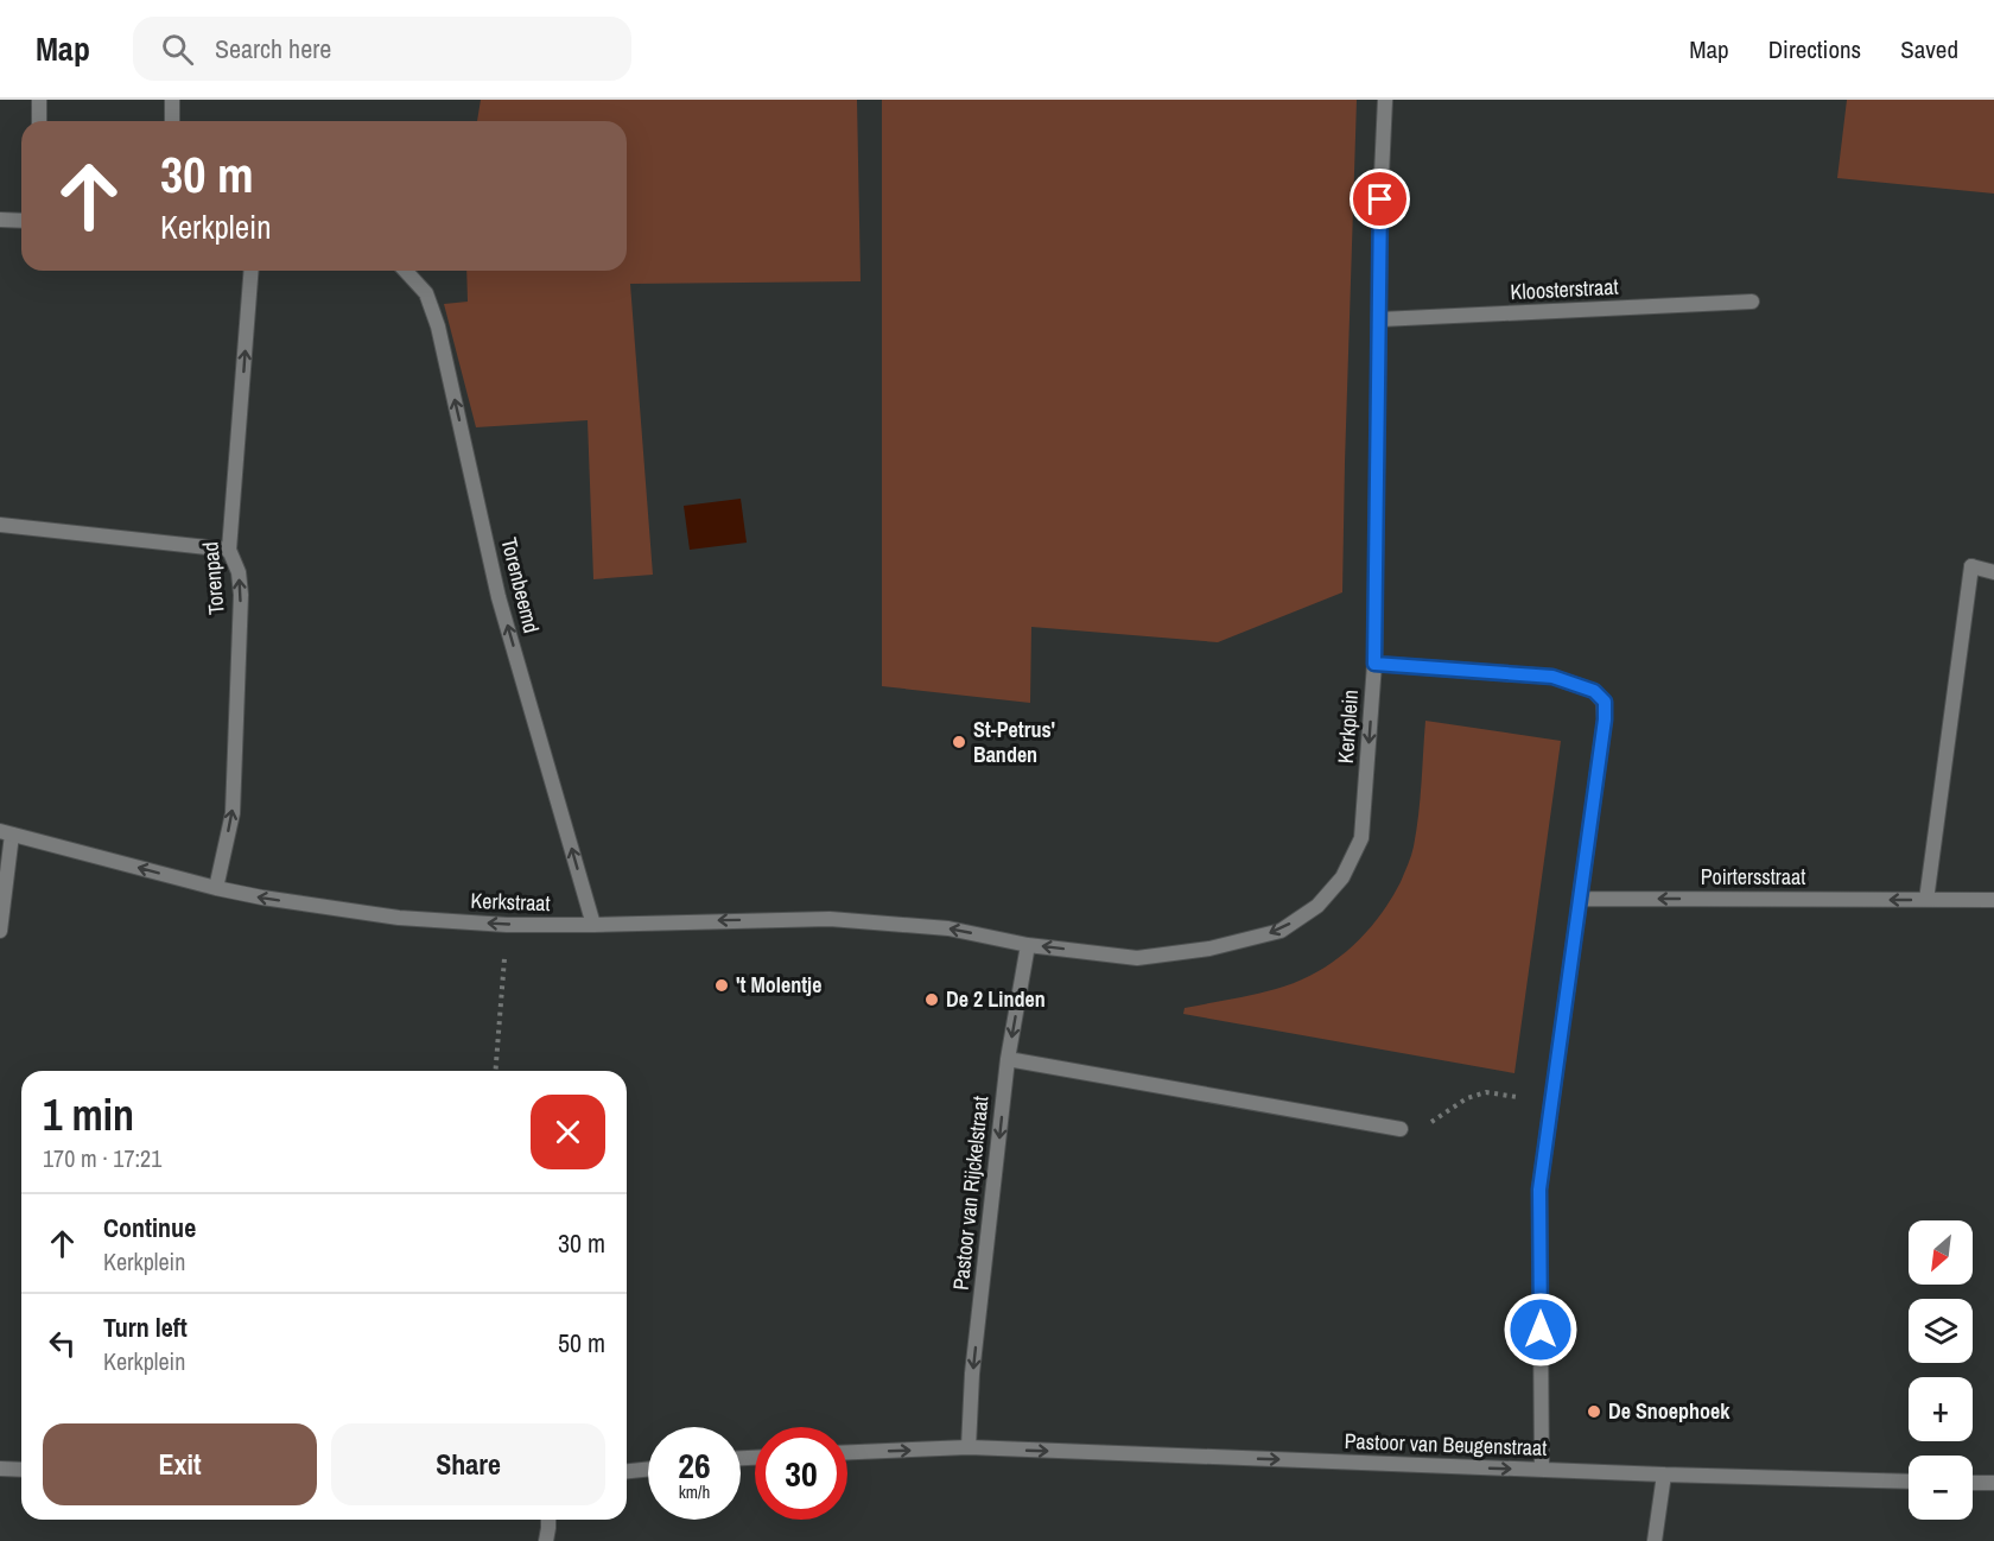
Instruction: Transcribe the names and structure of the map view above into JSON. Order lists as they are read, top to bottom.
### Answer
{
  "streets": {
    "street": [
      "Kloosterstraat",
      "Torenpad",
      "Torenbeemd",
      "Kerkplein",
      "Poirtersstraat",
      "Kerkstraat",
      "Pastoor van Rijckelstraat",
      "Pastoor van Beugenstraat"
    ]
  },
  "crossings": [
    ["Torenpad", "Kerkstraat"],
    ["Torenbeemd", "Kerkstraat"],
    ["Kerkplein", "Poirtersstraat"],
    ["Kerkplein", "Kerkstraat"],
    ["Kerkplein", "Pastoor van Rijckelstraat"],
    ["Kerkplein", "Pastoor van Beugenstraat"],
    ["Kerkstraat", "Pastoor van Rijckelstraat"],
    ["Pastoor van Rijckelstraat", "Pastoor van Beugenstraat"]
  ],
  "one_way": [
    "Torenpad",
    "Torenbeemd",
    "Poirtersstraat",
    "Kerkstraat",
    "Pastoor van Rijckelstraat",
    "Pastoor van Beugenstraat"
  ],
  "places": [
    "St-Petrus' Banden",
    "'t Molentje",
    "De 2 Linden",
    "De Snoephoek"
  ],
  "north": "bottom left",
  "page": {
    "header": "Map",
    "search": "Search here",
    "nav": ["Map", "Directions", "Saved"],
    "turn": ["30 m", "Kerkplein"],
    "heading": ["1 min", "170 m · 17:21"],
    "list": [
      {
        "name": "Continue",
        "note": "Kerkplein",
        "value": "30 m"
      },
      {
        "name": "Turn left",
        "note": "Kerkplein",
        "value": "50 m"
      }
    ],
    "map_buttons": ["+", "−"],
    "buttons": ["Exit", "Share"],
    "speed": "26 km/h",
    "limit": "30"
  }
}
